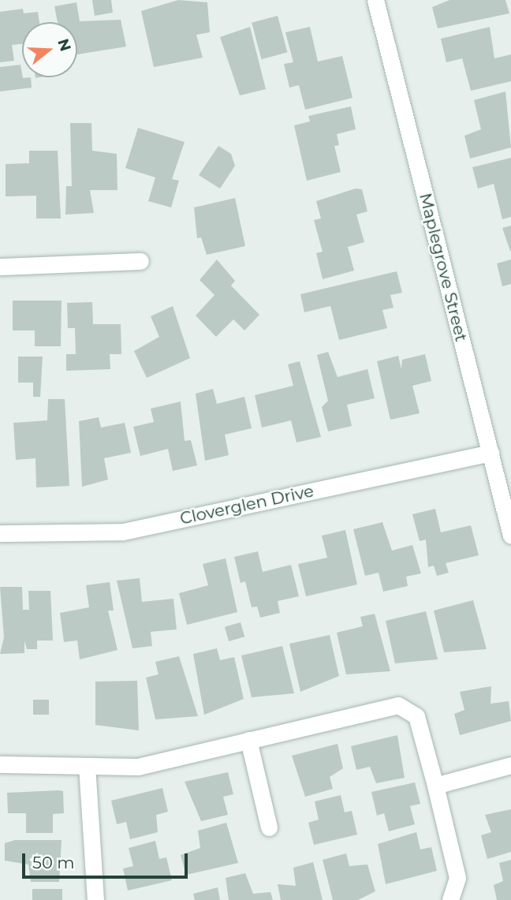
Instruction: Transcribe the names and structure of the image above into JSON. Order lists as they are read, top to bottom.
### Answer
{
  "streets": {
    "street": ["Maplegrove Street", "Cloverglen Drive"]
  },
  "crossings": [
    ["Maplegrove Street", "Cloverglen Drive"]
  ],
  "scale_bar": "50 m",
  "north": "right"
}
